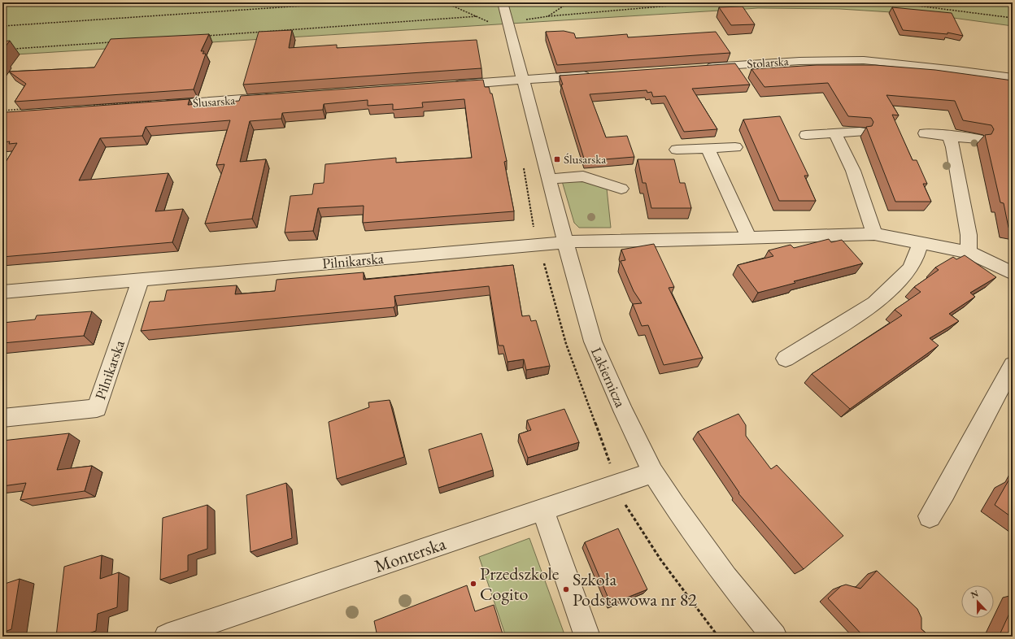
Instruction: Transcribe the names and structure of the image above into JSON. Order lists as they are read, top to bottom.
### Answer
{
  "streets": {
    "street": [
      "Stolarska",
      "Ślusarska",
      "Pilnikarska",
      "Lakiernicza",
      "Monterska"
    ]
  },
  "crossings": [
    ["Pilnikarska", "Lakiernicza"],
    ["Lakiernicza", "Monterska"]
  ],
  "places": {
    "transit": ["Ślusarska"],
    "other": ["Przedszkole Cogito", "Szkoła Podstawowa nr 82"]
  },
  "north": "top"
}
